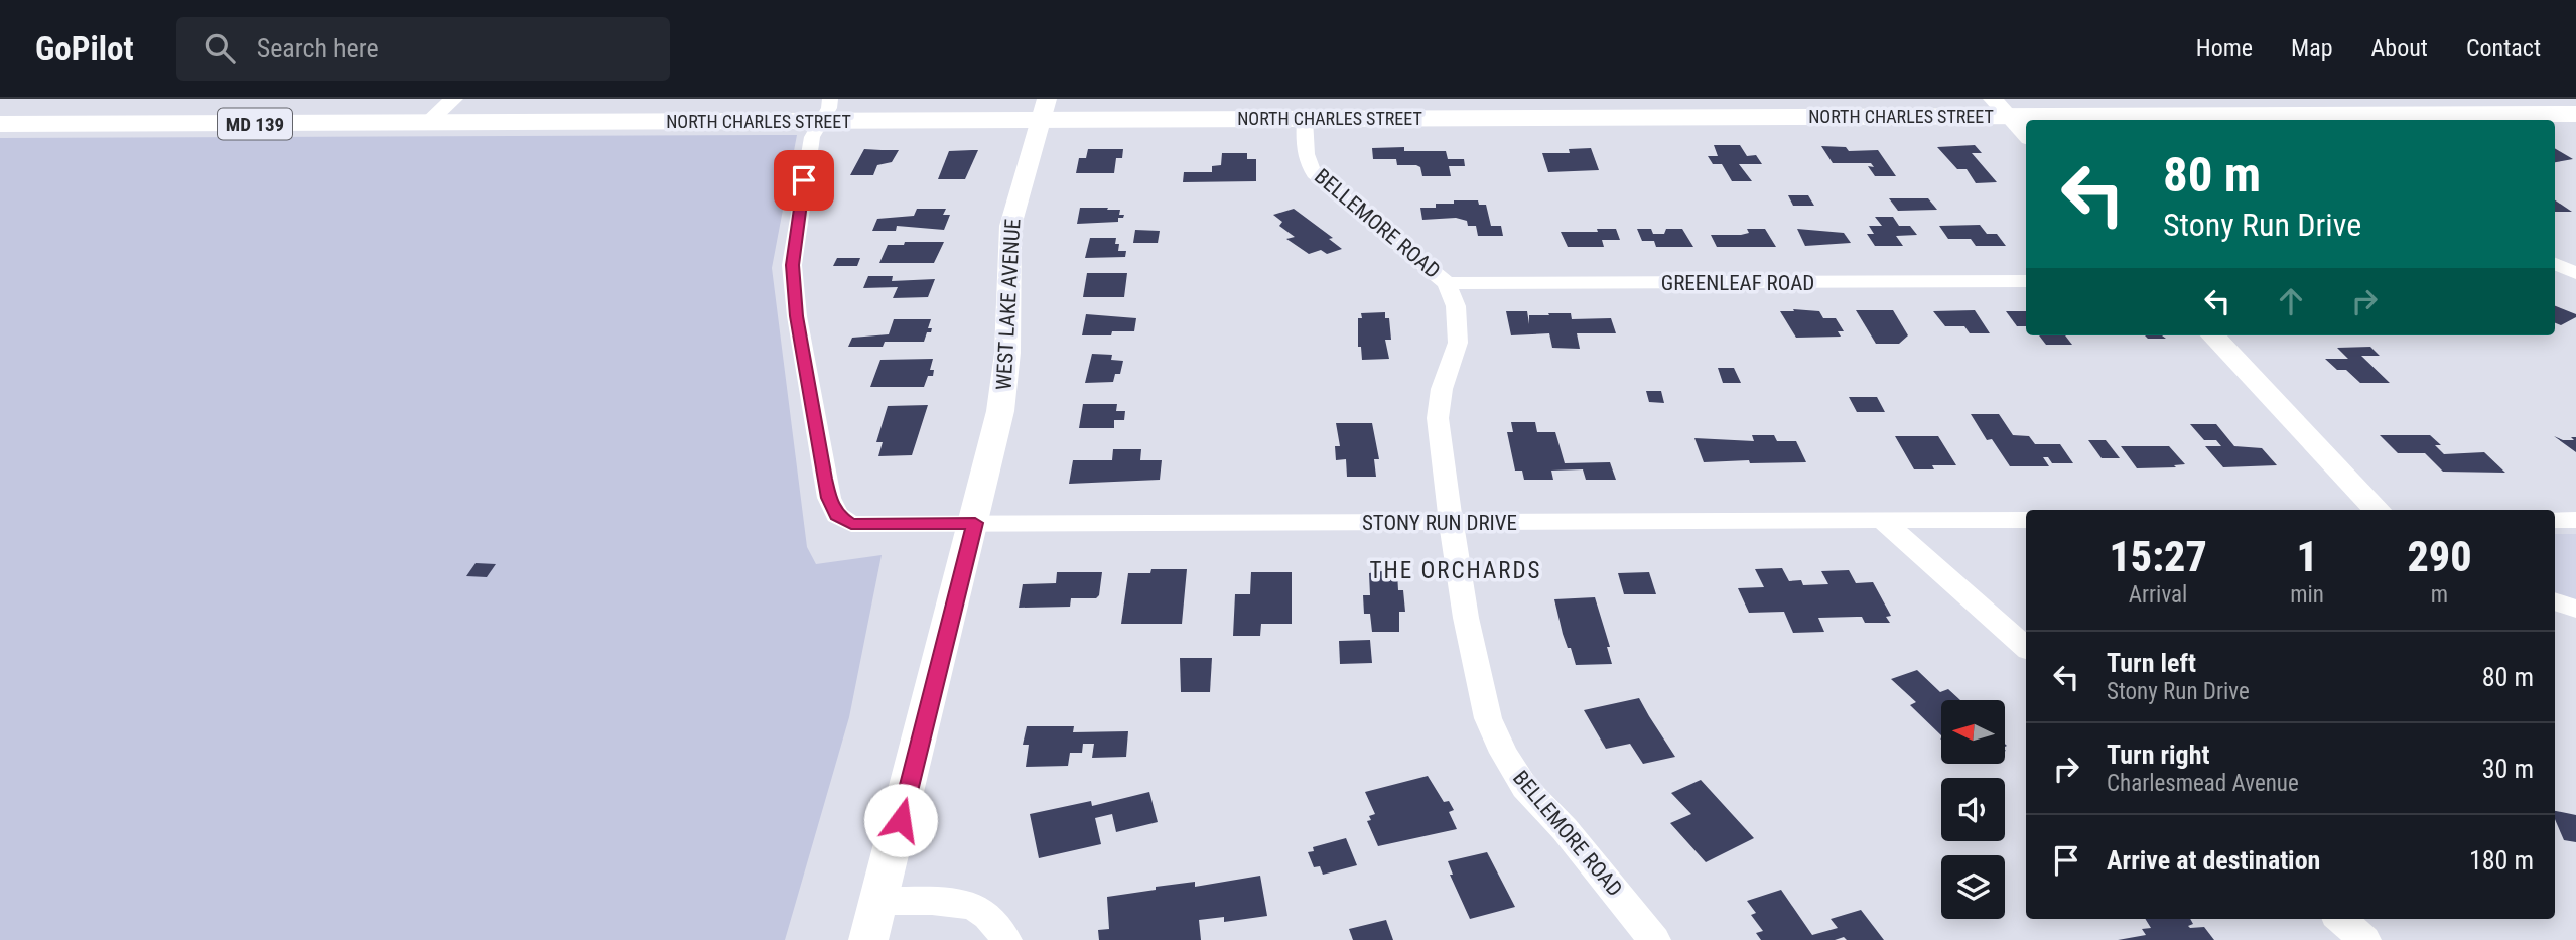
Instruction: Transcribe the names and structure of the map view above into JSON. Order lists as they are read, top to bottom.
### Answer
{
  "streets": {
    "main road": ["NORTH CHARLES STREET", "MD 139"],
    "street": [
      "BELLEMORE ROAD",
      "GREENLEAF ROAD",
      "WEST LAKE AVENUE",
      "STONY RUN DRIVE"
    ]
  },
  "crossings": [
    ["NORTH CHARLES STREET", "BELLEMORE ROAD"],
    ["NORTH CHARLES STREET", "WEST LAKE AVENUE"],
    ["NORTH CHARLES STREET", "STONY RUN DRIVE"],
    ["BELLEMORE ROAD", "GREENLEAF ROAD"],
    ["BELLEMORE ROAD", "STONY RUN DRIVE"],
    ["WEST LAKE AVENUE", "STONY RUN DRIVE"]
  ],
  "districts": ["THE ORCHARDS"],
  "north": "left",
  "page": {
    "header": "GoPilot",
    "search": "Search here",
    "nav": [
      "Home",
      "Map",
      "About",
      "Contact"
    ],
    "turn": ["80 m", "Stony Run Drive"],
    "eta": [
      "15:27",
      "Arrival",
      "1",
      "min",
      "290",
      "m"
    ],
    "list": [
      {
        "name": "Turn left",
        "note": "Stony Run Drive",
        "value": "80 m"
      },
      {
        "name": "Turn right",
        "note": "Charlesmead Avenue",
        "value": "30 m"
      },
      {
        "name": "Arrive at destination",
        "value": "180 m"
      }
    ]
  }
}
